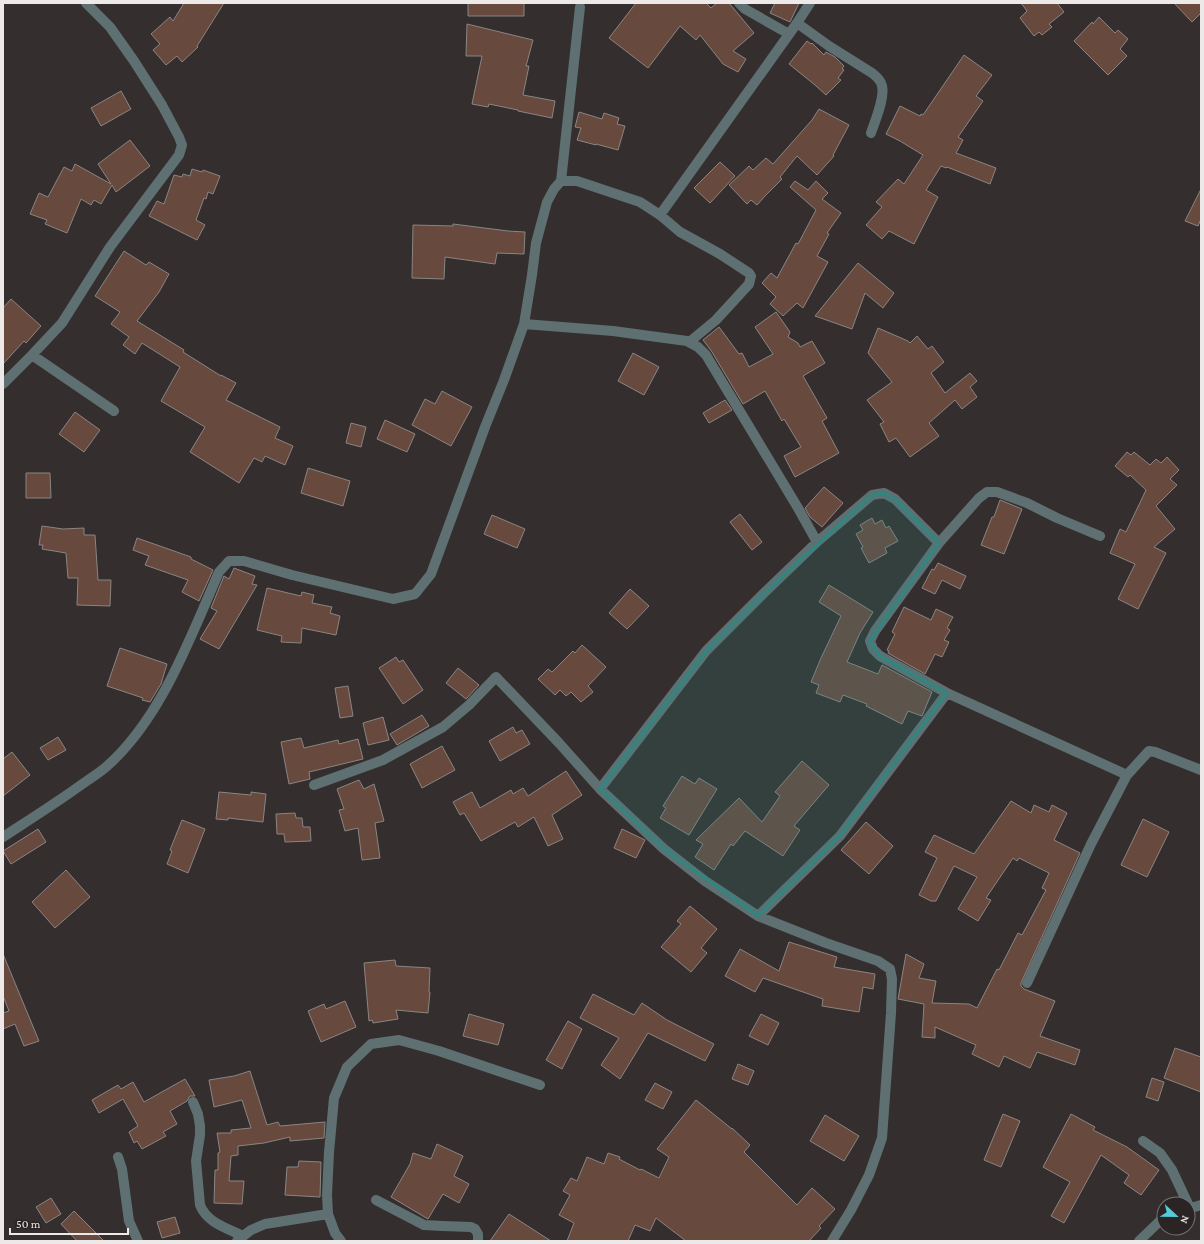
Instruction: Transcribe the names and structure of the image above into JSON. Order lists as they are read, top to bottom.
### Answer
{
  "scale_bar": "50 m",
  "north": "right"
}
